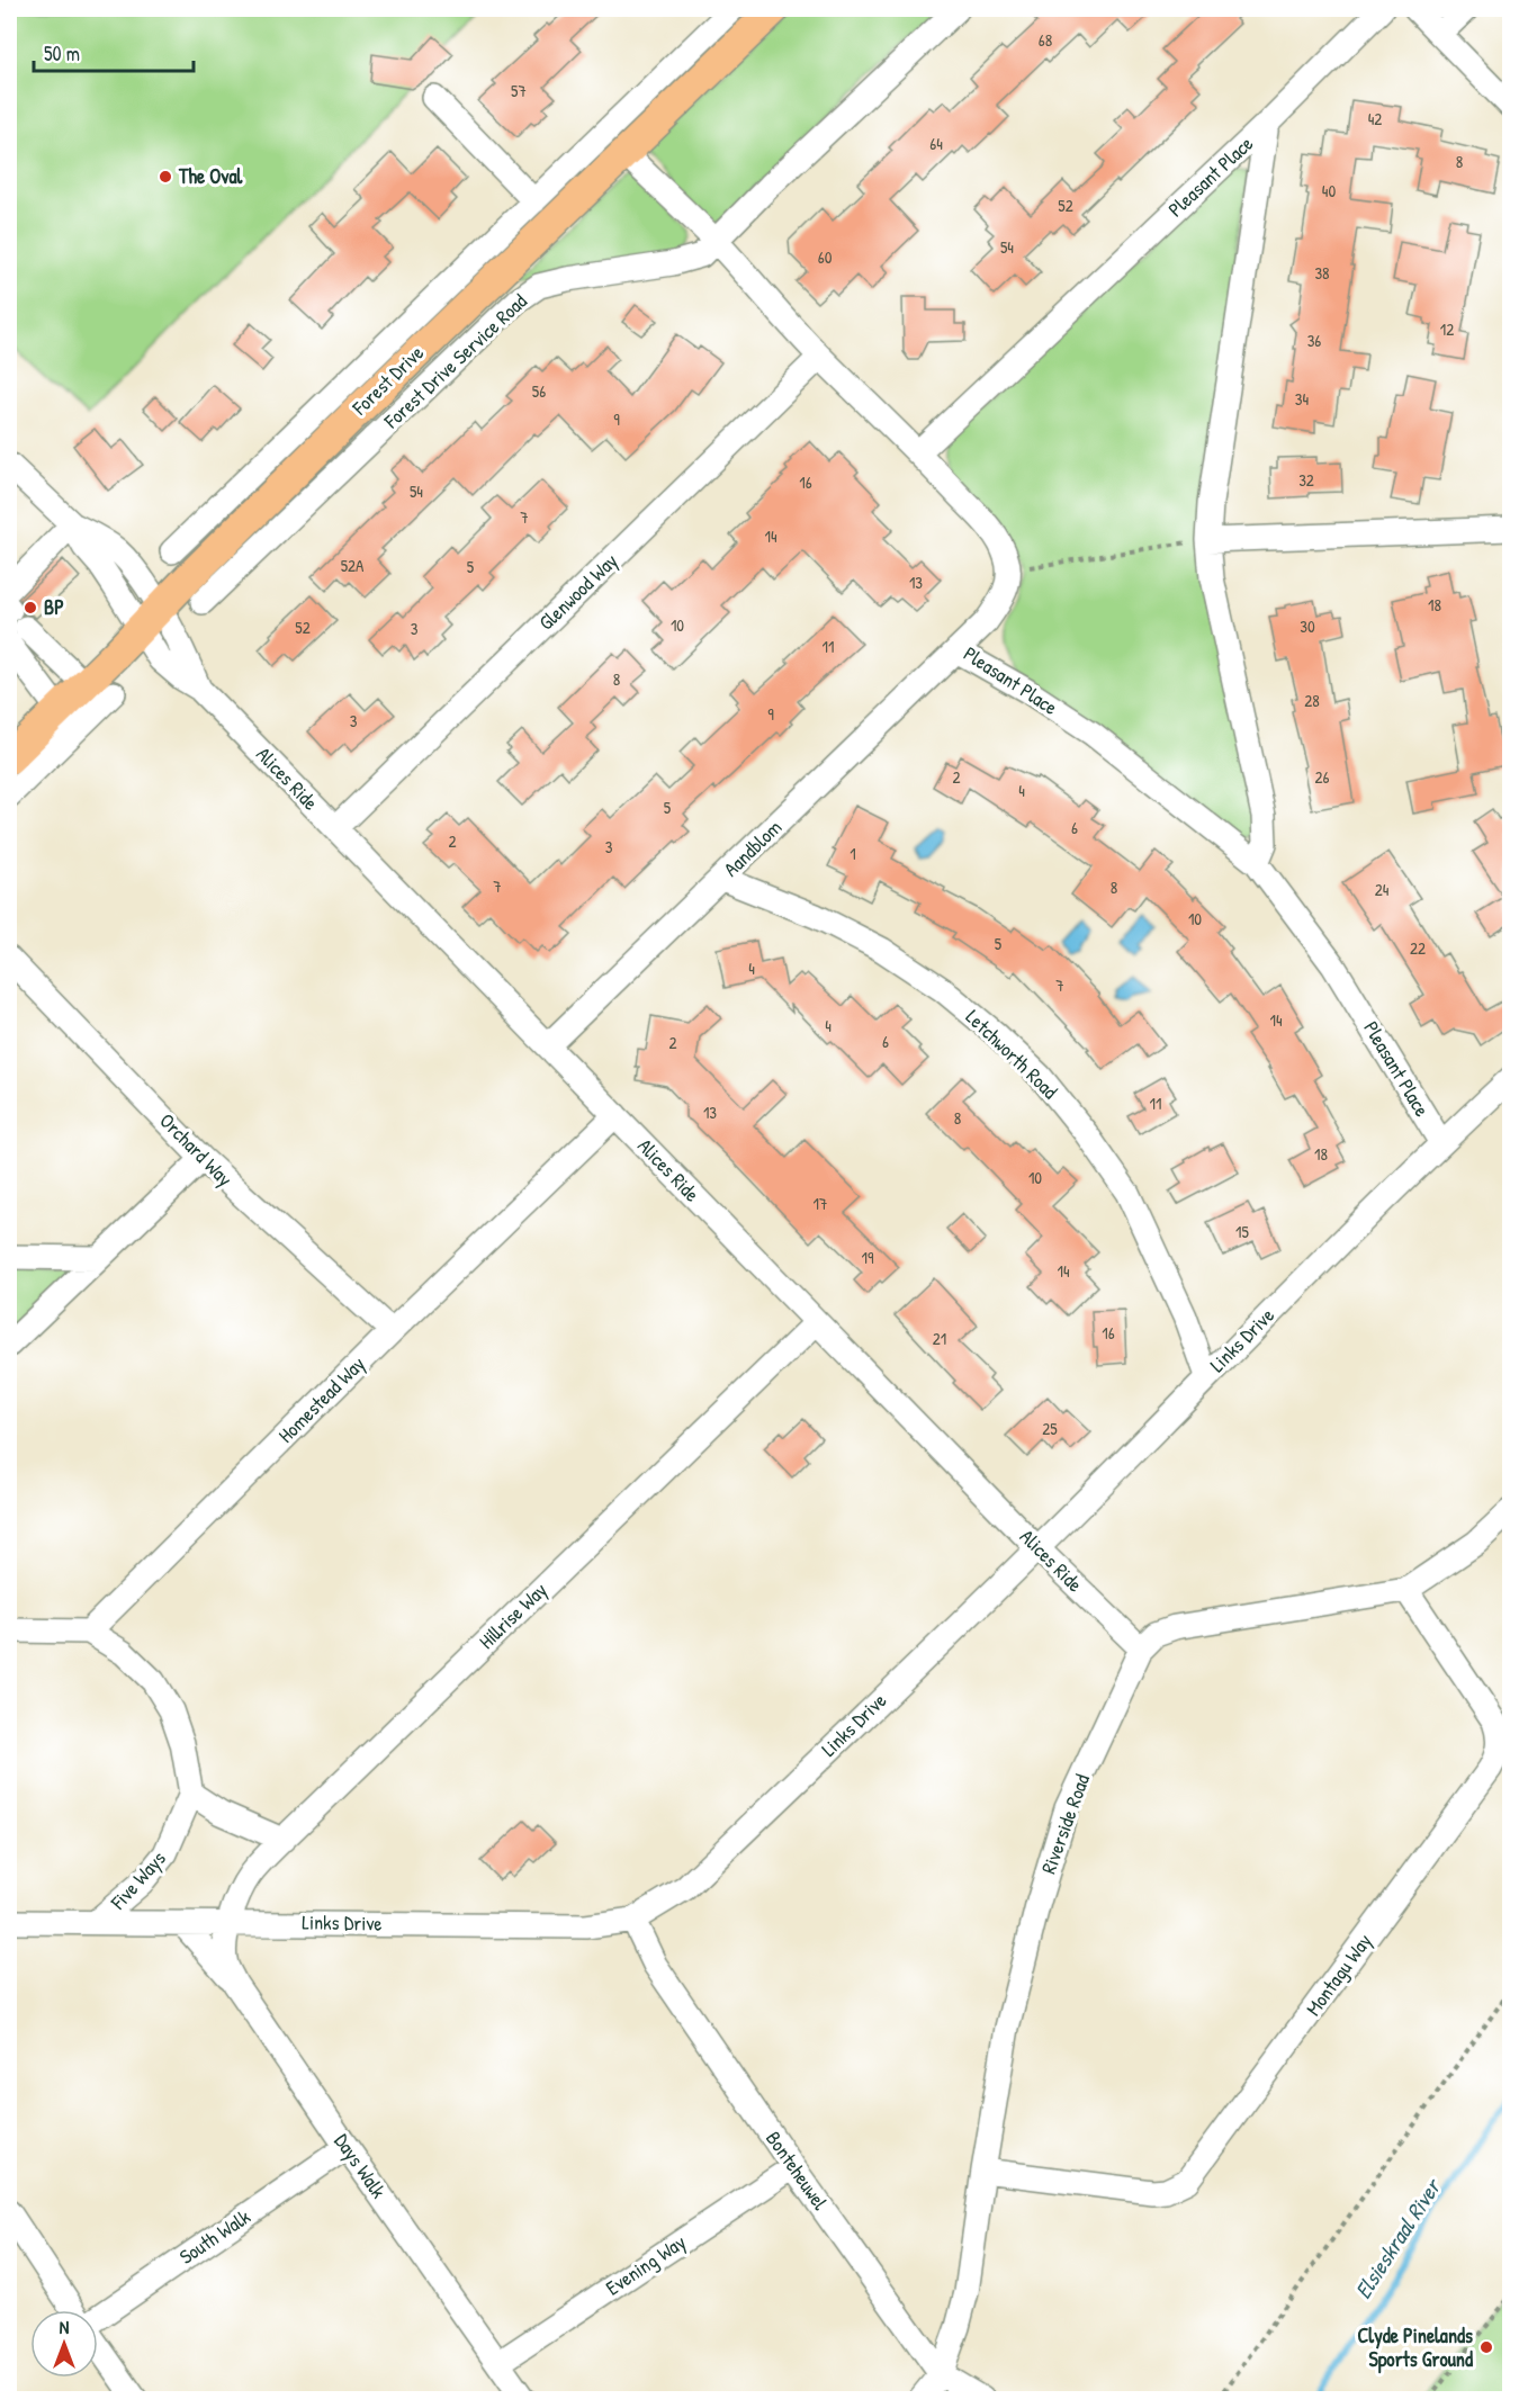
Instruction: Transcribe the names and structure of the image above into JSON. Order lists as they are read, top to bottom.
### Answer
{
  "streets": {
    "main road": ["Forest Drive"],
    "street": [
      "Pleasant Place",
      "Forest Drive Service Road",
      "Glenwood Way",
      "Alices Ride",
      "Aandblom",
      "Letchworth Road",
      "Orchard Way",
      "Links Drive",
      "Homestead Way",
      "Hillrise Way",
      "Riverside Road",
      "Five Ways",
      "Montagu Way",
      "Days Walk",
      "Bonteheuwel",
      "South Walk",
      "Evening Way"
    ]
  },
  "crossings": [
    ["Pleasant Place", "Forest Drive Service Road"],
    ["Pleasant Place", "Forest Drive"],
    ["Pleasant Place", "Glenwood Way"],
    ["Pleasant Place", "Aandblom"],
    ["Pleasant Place", "Links Drive"],
    ["Forest Drive", "Alices Ride"],
    ["Glenwood Way", "Alices Ride"],
    ["Alices Ride", "Aandblom"],
    ["Alices Ride", "Links Drive"],
    ["Alices Ride", "Homestead Way"],
    ["Alices Ride", "Hillrise Way"],
    ["Alices Ride", "Riverside Road"],
    ["Aandblom", "Letchworth Road"],
    ["Letchworth Road", "Links Drive"],
    ["Orchard Way", "Homestead Way"],
    ["Links Drive", "Hillrise Way"],
    ["Links Drive", "Five Ways"],
    ["Links Drive", "Days Walk"],
    ["Links Drive", "Bonteheuwel"],
    ["Hillrise Way", "Days Walk"],
    ["Riverside Road", "Montagu Way"],
    ["Riverside Road", "Bonteheuwel"],
    ["Days Walk", "South Walk"],
    ["Days Walk", "Evening Way"],
    ["Bonteheuwel", "Evening Way"]
  ],
  "water": ["Elsieskraal River"],
  "places": ["The Oval", "BP", "Clyde Pinelands Sports Ground"],
  "house_numbers": [
    "68",
    "57",
    "42",
    "64",
    "8",
    "40",
    "52",
    "54",
    "60",
    "38",
    "12",
    "36",
    "56",
    "34",
    "9",
    "32",
    "16",
    "54",
    "7",
    "14",
    "52A",
    "5",
    "13",
    "18",
    "10",
    "30",
    "52",
    "3",
    "11",
    "8",
    "28",
    "9",
    "3",
    "2",
    "26",
    "4",
    "5",
    "6",
    "2",
    "3",
    "1",
    "7",
    "8",
    "24",
    "10",
    "5",
    "22",
    "4",
    "7",
    "14",
    "4",
    "6",
    "2",
    "11",
    "13",
    "8",
    "18",
    "10",
    "17",
    "15",
    "19",
    "14",
    "16",
    "21",
    "25"
  ],
  "scale_bar": "50 m",
  "north": "top"
}
